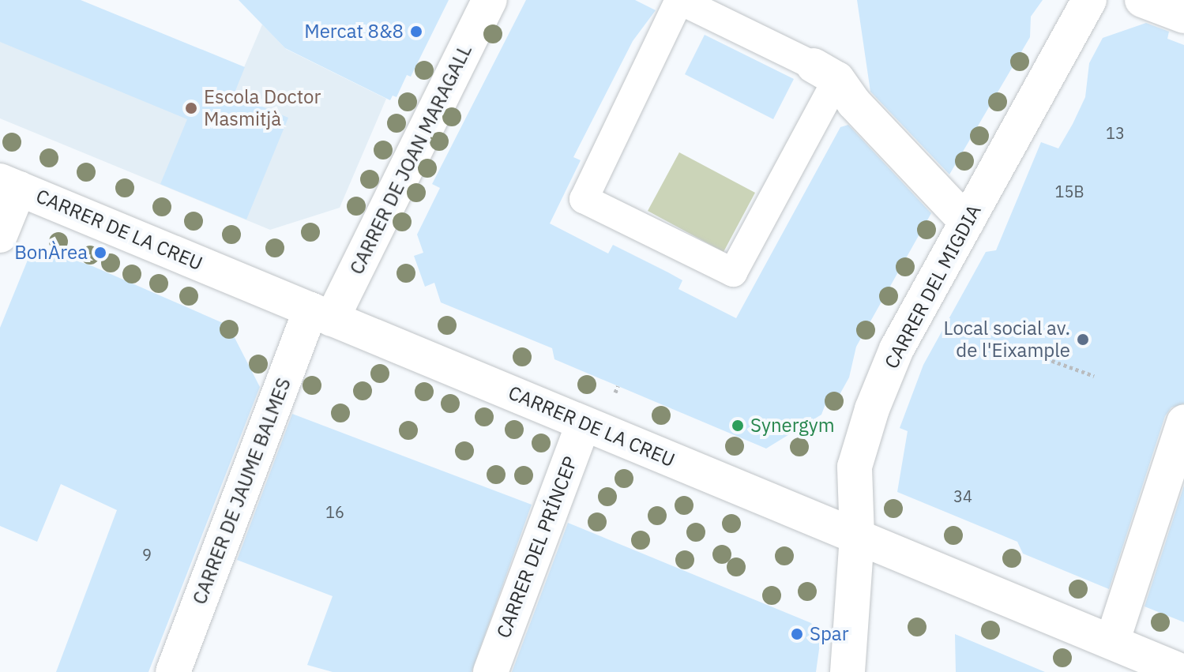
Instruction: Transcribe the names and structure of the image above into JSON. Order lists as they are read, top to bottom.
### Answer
{
  "streets": {
    "street": [
      "CARRER DE JOAN MARAGALL",
      "CARRER DE LA CREU",
      "CARRER DEL MIGDIA",
      "CARRER DE JAUME BALMES",
      "CARRER DEL PRÍNCEP"
    ]
  },
  "crossings": [
    ["CARRER DE JOAN MARAGALL", "CARRER DE LA CREU"],
    ["CARRER DE JOAN MARAGALL", "CARRER DE JAUME BALMES"],
    ["CARRER DE LA CREU", "CARRER DEL MIGDIA"],
    ["CARRER DE LA CREU", "CARRER DE JAUME BALMES"],
    ["CARRER DE LA CREU", "CARRER DEL PRÍNCEP"]
  ],
  "places": [
    "Mercat 8&8",
    "Escola Doctor Masmitjà",
    "BonÀrea",
    "Local social av. de l'Eixample",
    "Synergym",
    "Spar"
  ],
  "house_numbers": [
    "13",
    "15B",
    "34",
    "16",
    "9"
  ]
}
